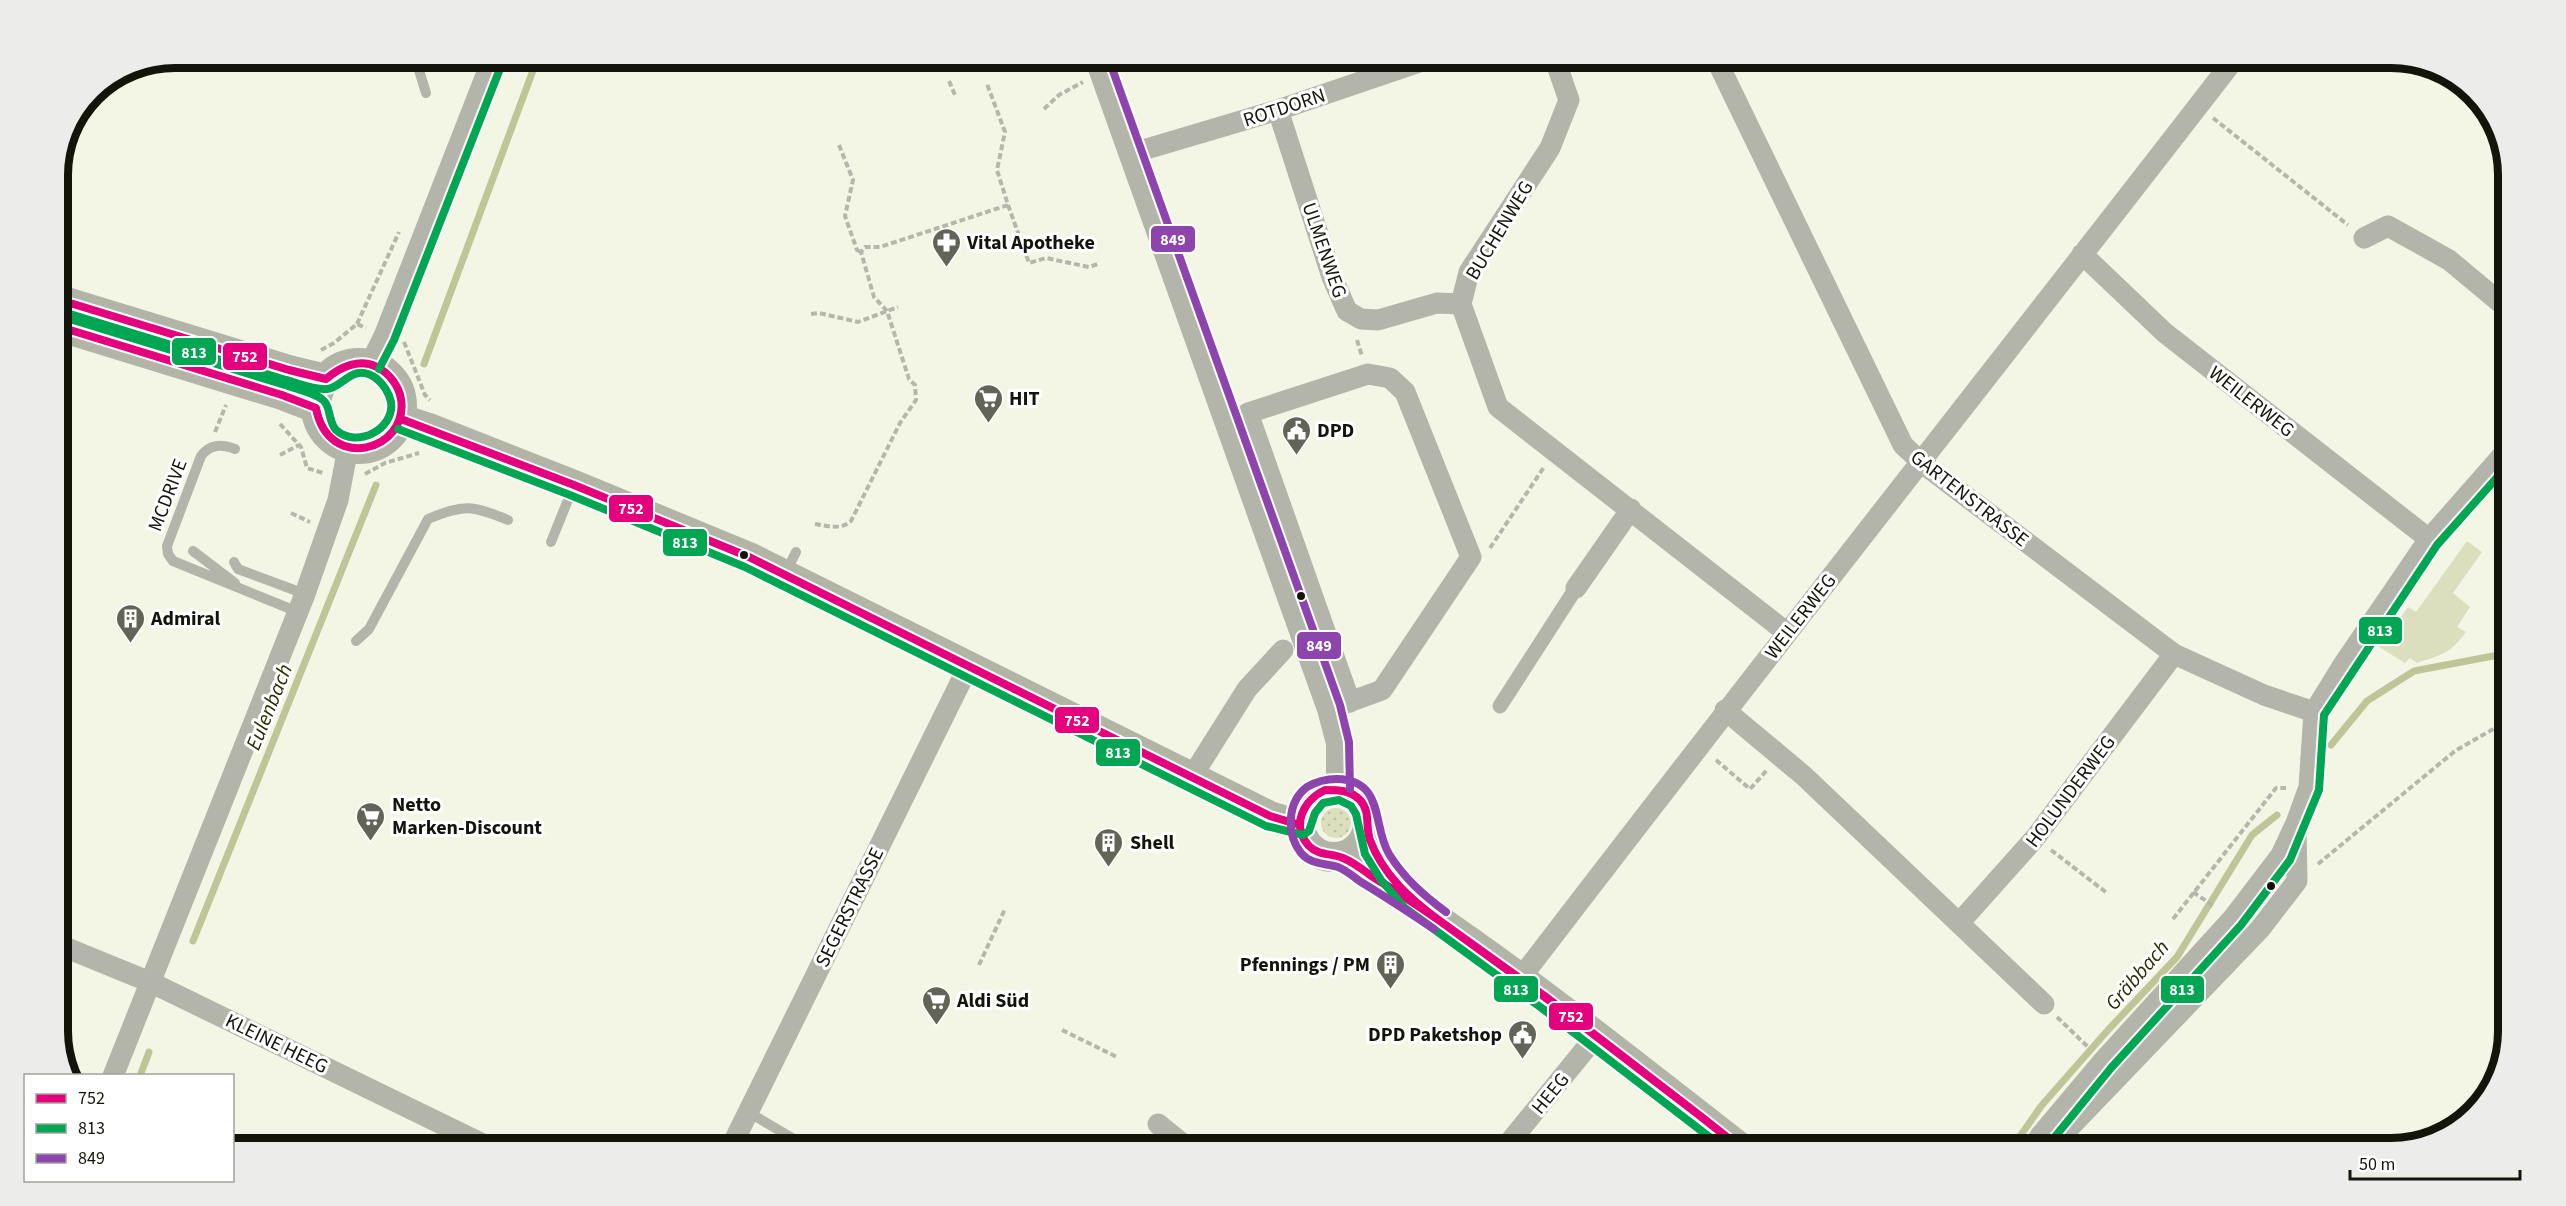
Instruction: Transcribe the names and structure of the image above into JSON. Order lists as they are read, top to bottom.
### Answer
{
  "streets": {
    "street": [
      "ROTDORN",
      "BUCHENWEG",
      "ULMENWEG",
      "WEILERWEG",
      "GARTENSTRASSE",
      "HOLUNDERWEG",
      "SEGERSTRASSE",
      "KLEINE HEEG",
      "HEEG"
    ],
    "lane": ["MCDRIVE"]
  },
  "crossings": [
    ["ROTDORN", "ULMENWEG"],
    ["BUCHENWEG", "ULMENWEG"],
    ["BUCHENWEG", "WEILERWEG"],
    ["WEILERWEG", "GARTENSTRASSE"],
    ["GARTENSTRASSE", "HOLUNDERWEG"]
  ],
  "water": ["Eulenbach", "Gräbbach"],
  "places": {
    "pharmacy": ["Vital Apotheke"],
    "supermarket": ["HIT", "Netto Marken-Discount", "Aldi Süd"],
    "public building": ["DPD", "DPD Paketshop"],
    "building": ["Admiral", "Shell", "Pfennings / PM"]
  },
  "lines": ["transit line 813", "transit line 849", "transit line 752"],
  "legend": ["752", "813", "849"],
  "scale_bar": "50 m"
}
